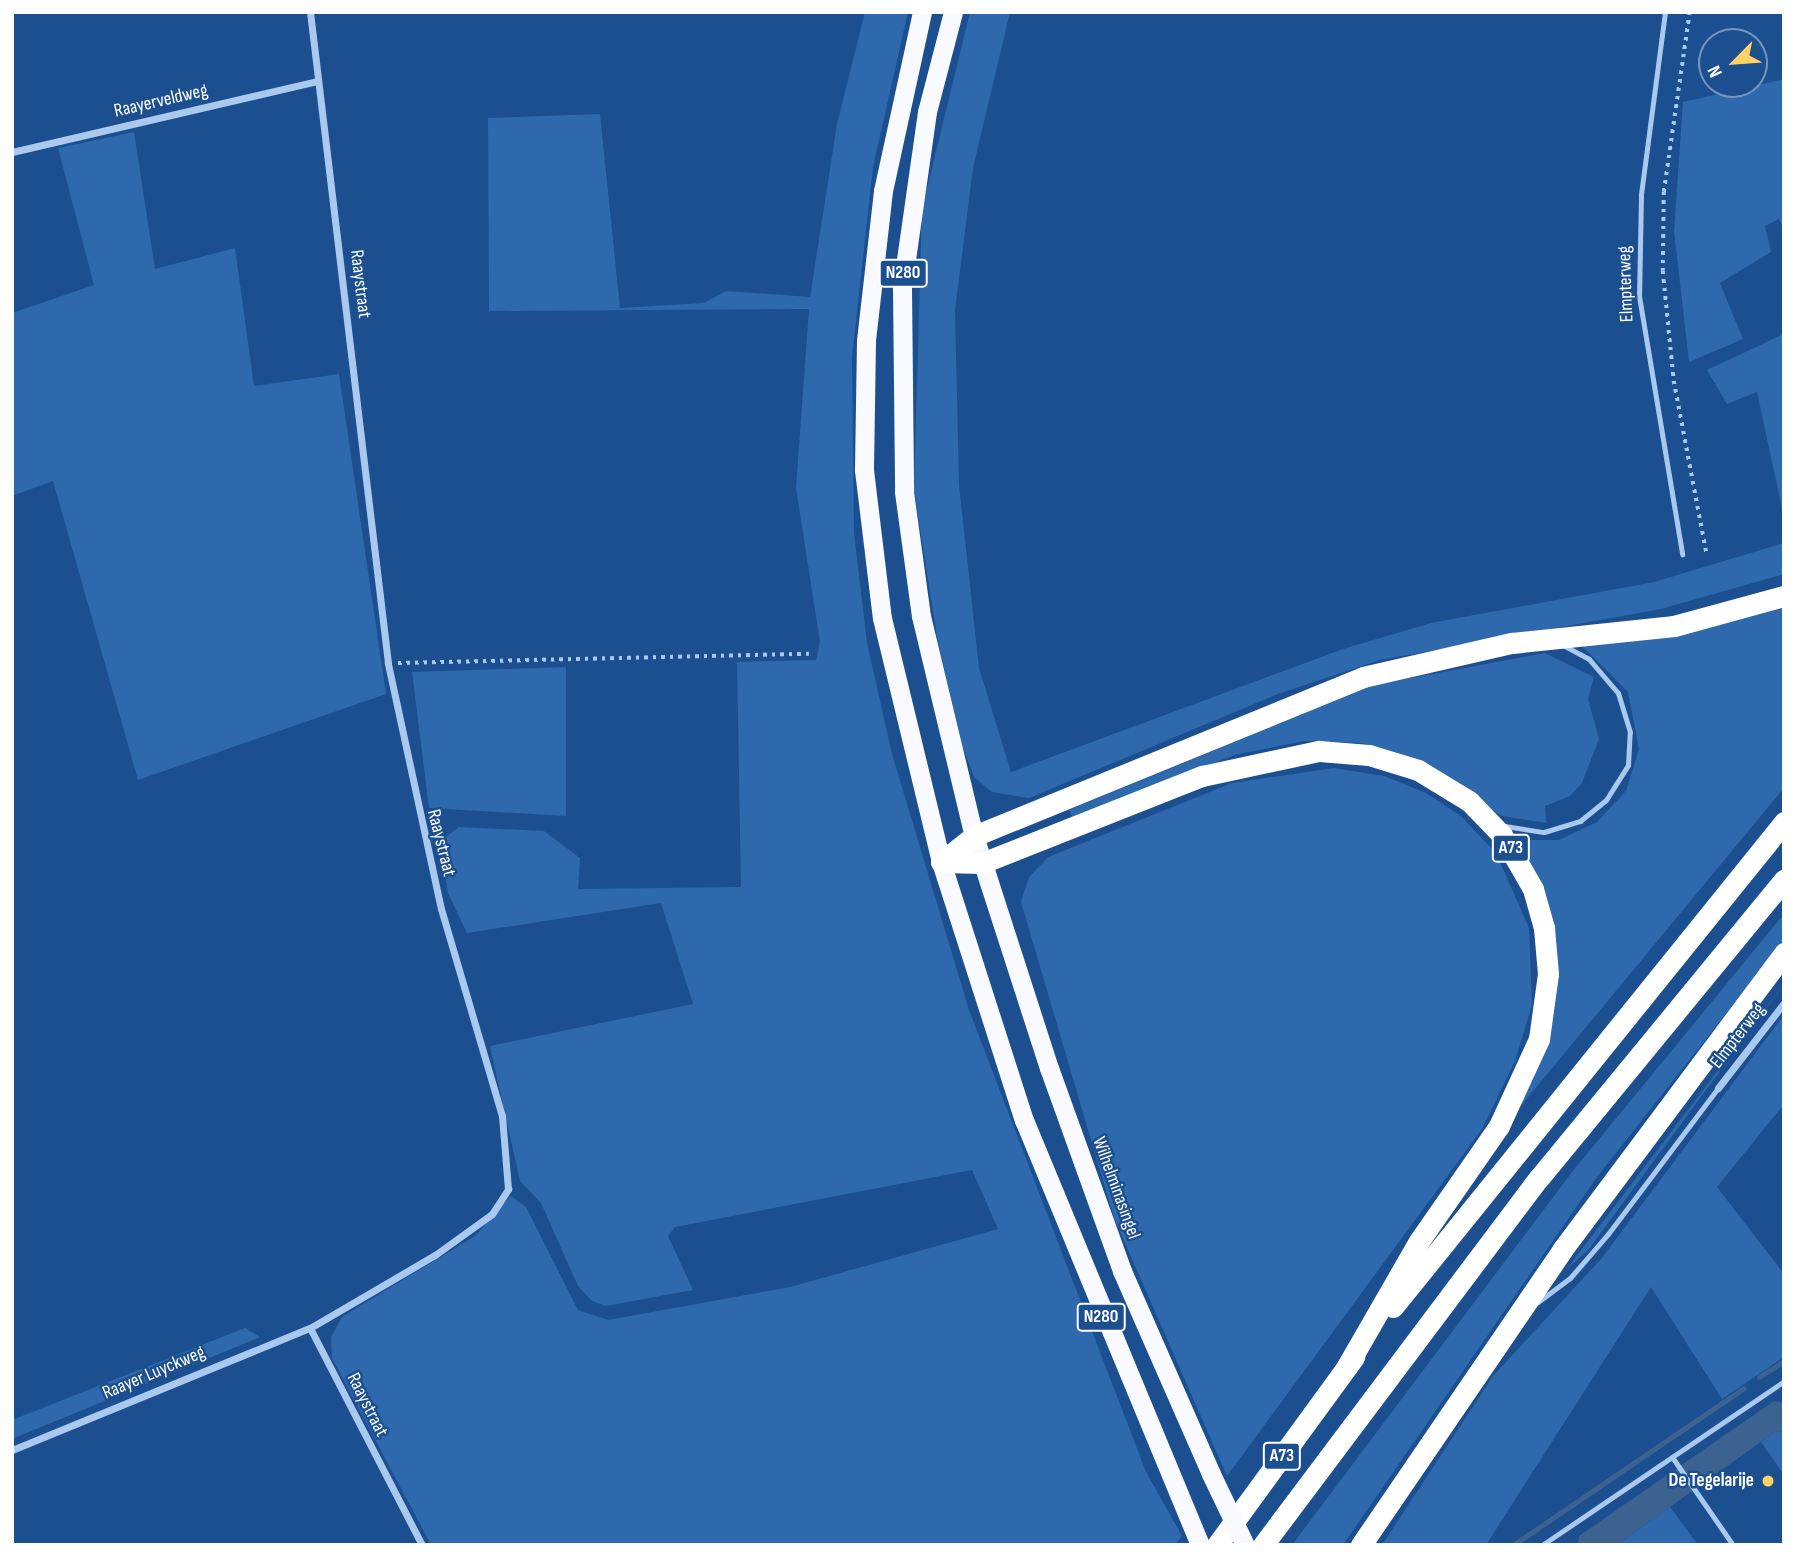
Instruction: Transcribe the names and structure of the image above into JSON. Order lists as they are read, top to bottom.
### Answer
{
  "streets": {
    "highway": ["N280", "A73", "Wilhelminasingel"],
    "street": [
      "Raayerveldweg",
      "Raaystraat",
      "Elmpterweg",
      "Raayer Luyckweg"
    ]
  },
  "crossings": [
    ["Raayerveldweg", "Raaystraat"],
    ["N280", "A73"],
    ["N280", "Wilhelminasingel"],
    ["Raaystraat", "Raayer Luyckweg"],
    ["A73", "Wilhelminasingel"]
  ],
  "places": ["De Tegelarije"],
  "north": "bottom left"
}
